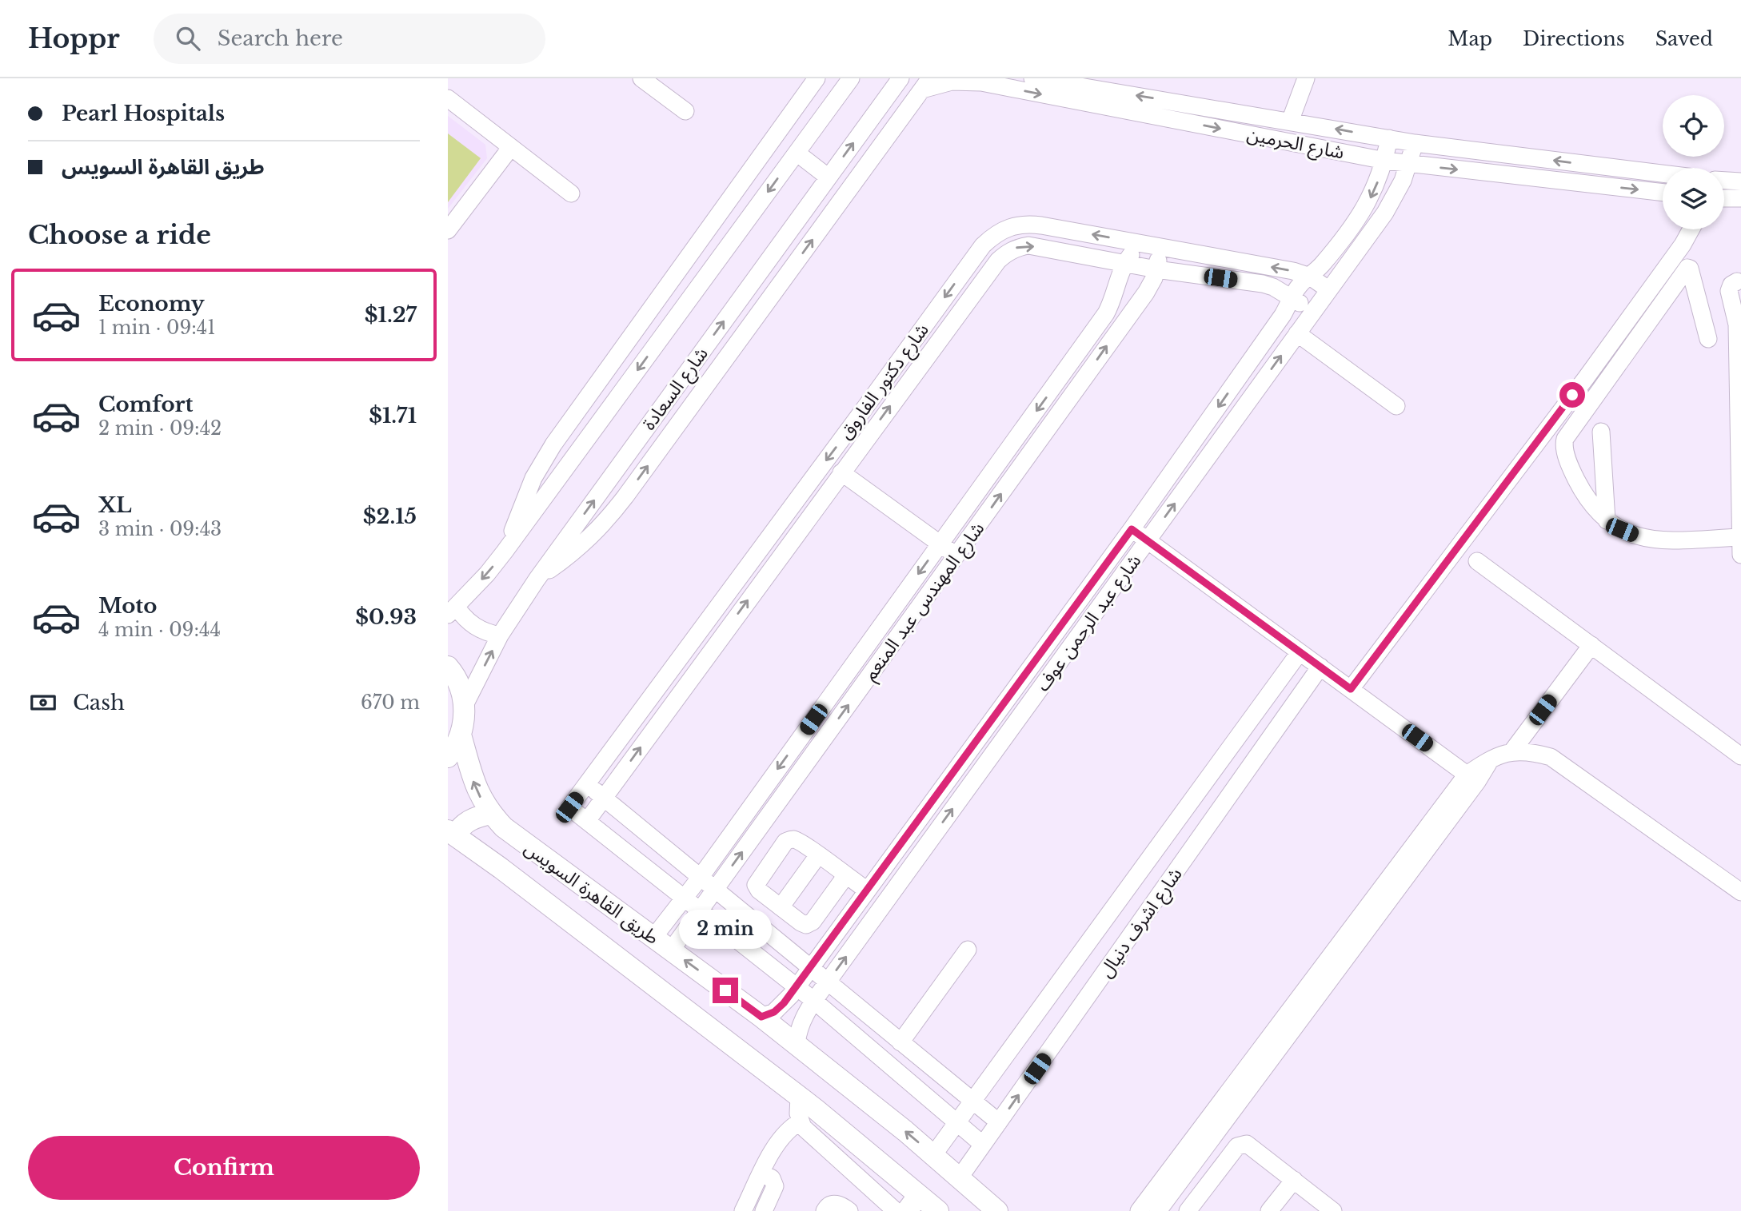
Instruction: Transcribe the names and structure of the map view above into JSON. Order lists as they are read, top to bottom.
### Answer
{
  "streets": {
    "main road": ["طريق القاهرة السويس"],
    "street": [
      "شارع الحرمين",
      "شارع دكتور الفاروق",
      "شارع السعادة",
      "شارع المهندس عبد المنعم",
      "شارع عبد الرحمن عوف",
      "شارع اشرف دنيال"
    ]
  },
  "crossings": [
    ["شارع الحرمين", "شارع عبد الرحمن عوف"],
    ["شارع دكتور الفاروق", "شارع المهندس عبد المنعم"],
    ["شارع دكتور الفاروق", "شارع عبد الرحمن عوف"],
    ["شارع المهندس عبد المنعم", "طريق القاهرة السويس"],
    ["شارع عبد الرحمن عوف", "طريق القاهرة السويس"],
    ["طريق القاهرة السويس", "شارع اشرف دنيال"]
  ],
  "page": {
    "header": "Hoppr",
    "search": "Search here",
    "nav": ["Map", "Directions", "Saved"],
    "banner": ["Pearl Hospitals", "طريق القاهرة السويس"],
    "heading": "Choose a ride",
    "list": [
      {
        "name": "Economy",
        "note": "1 min · 09:41",
        "value": "$1.27"
      },
      {
        "name": "Comfort",
        "note": "2 min · 09:42",
        "value": "$1.71"
      },
      {
        "name": "XL",
        "note": "3 min · 09:43",
        "value": "$2.15"
      },
      {
        "name": "Moto",
        "note": "4 min · 09:44",
        "value": "$0.93"
      }
    ],
    "pay": ["Cash", "670 m"],
    "bubble": "2 min",
    "buttons": "Confirm"
  }
}
